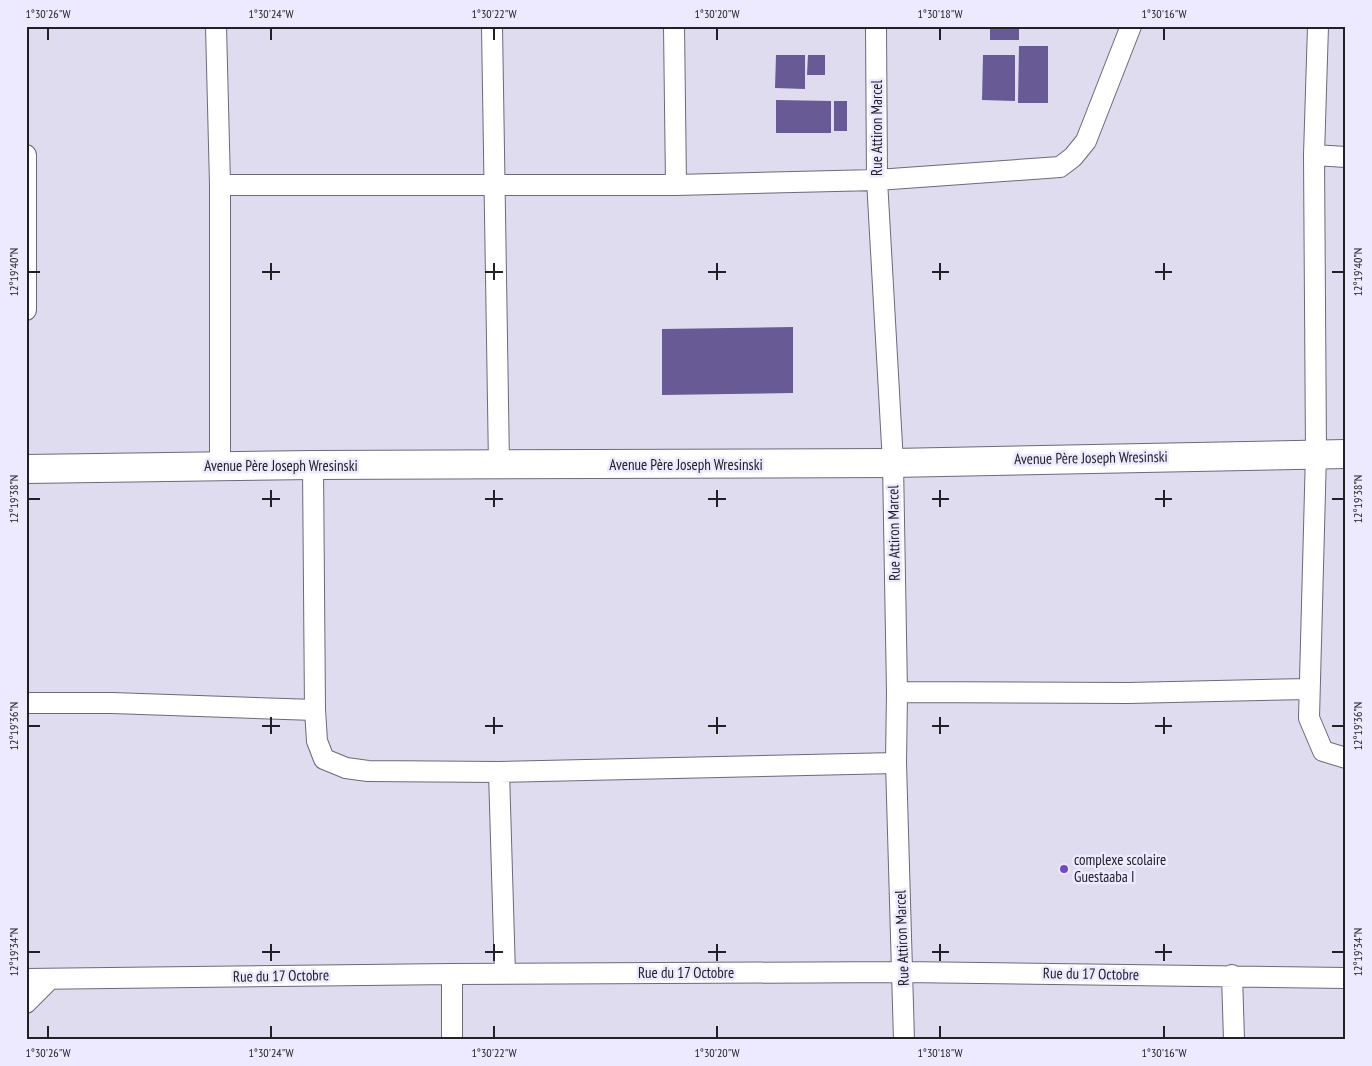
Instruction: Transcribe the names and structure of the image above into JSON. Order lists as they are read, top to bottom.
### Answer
{
  "streets": {
    "street": ["Rue Attiron Marcel", "Avenue Père Joseph Wresinski", "Rue du 17 Octobre"]
  },
  "crossings": [
    ["Rue Attiron Marcel", "Avenue Père Joseph Wresinski"],
    ["Rue Attiron Marcel", "Rue du 17 Octobre"]
  ],
  "places": ["complexe scolaire Guestaaba I"],
  "coordinates": [
    "1°30'26\"W",
    "1°30'24\"W",
    "1°30'22\"W",
    "1°30'20\"W",
    "1°30'18\"W",
    "1°30'16\"W",
    "12°19'40\"N",
    "12°19'38\"N",
    "12°19'36\"N",
    "12°19'34\"N"
  ]
}
